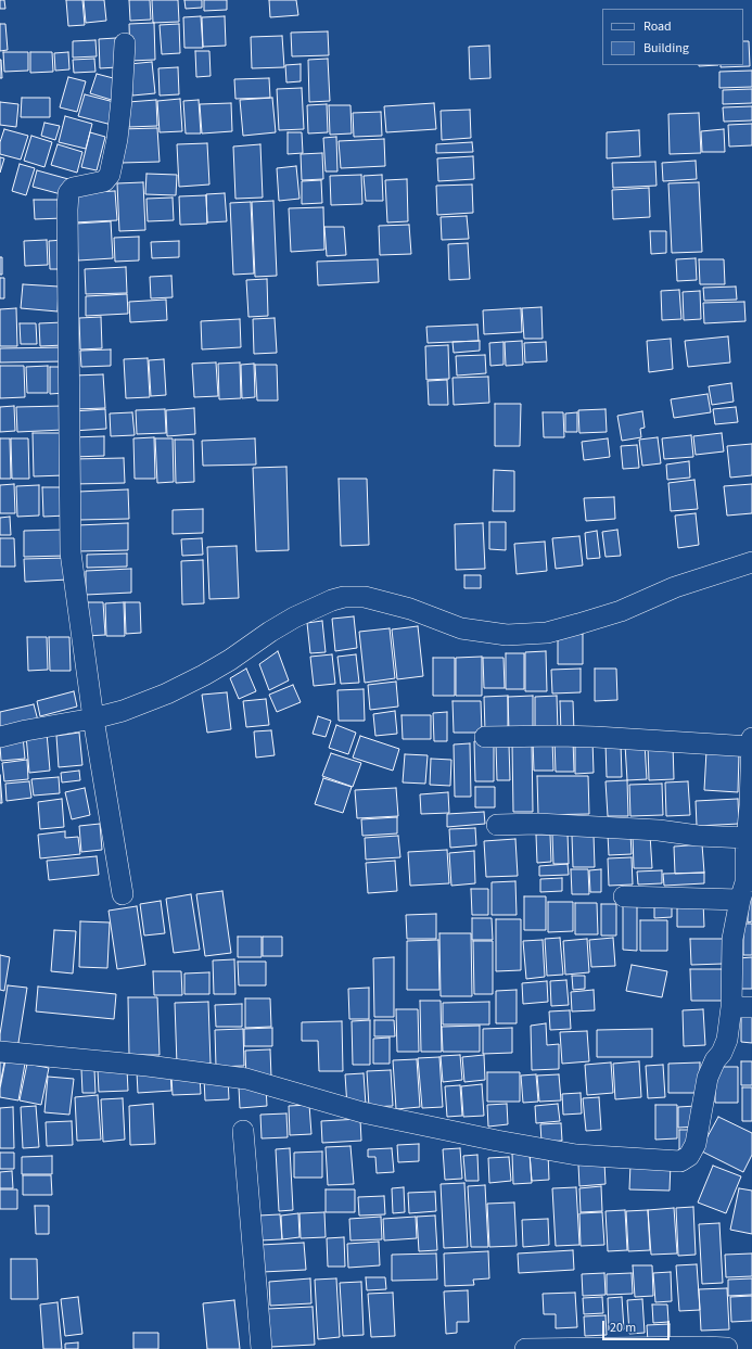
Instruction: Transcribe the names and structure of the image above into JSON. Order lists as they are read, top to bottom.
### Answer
{
  "legend": ["Road", "Building"],
  "scale_bar": "20 m"
}
